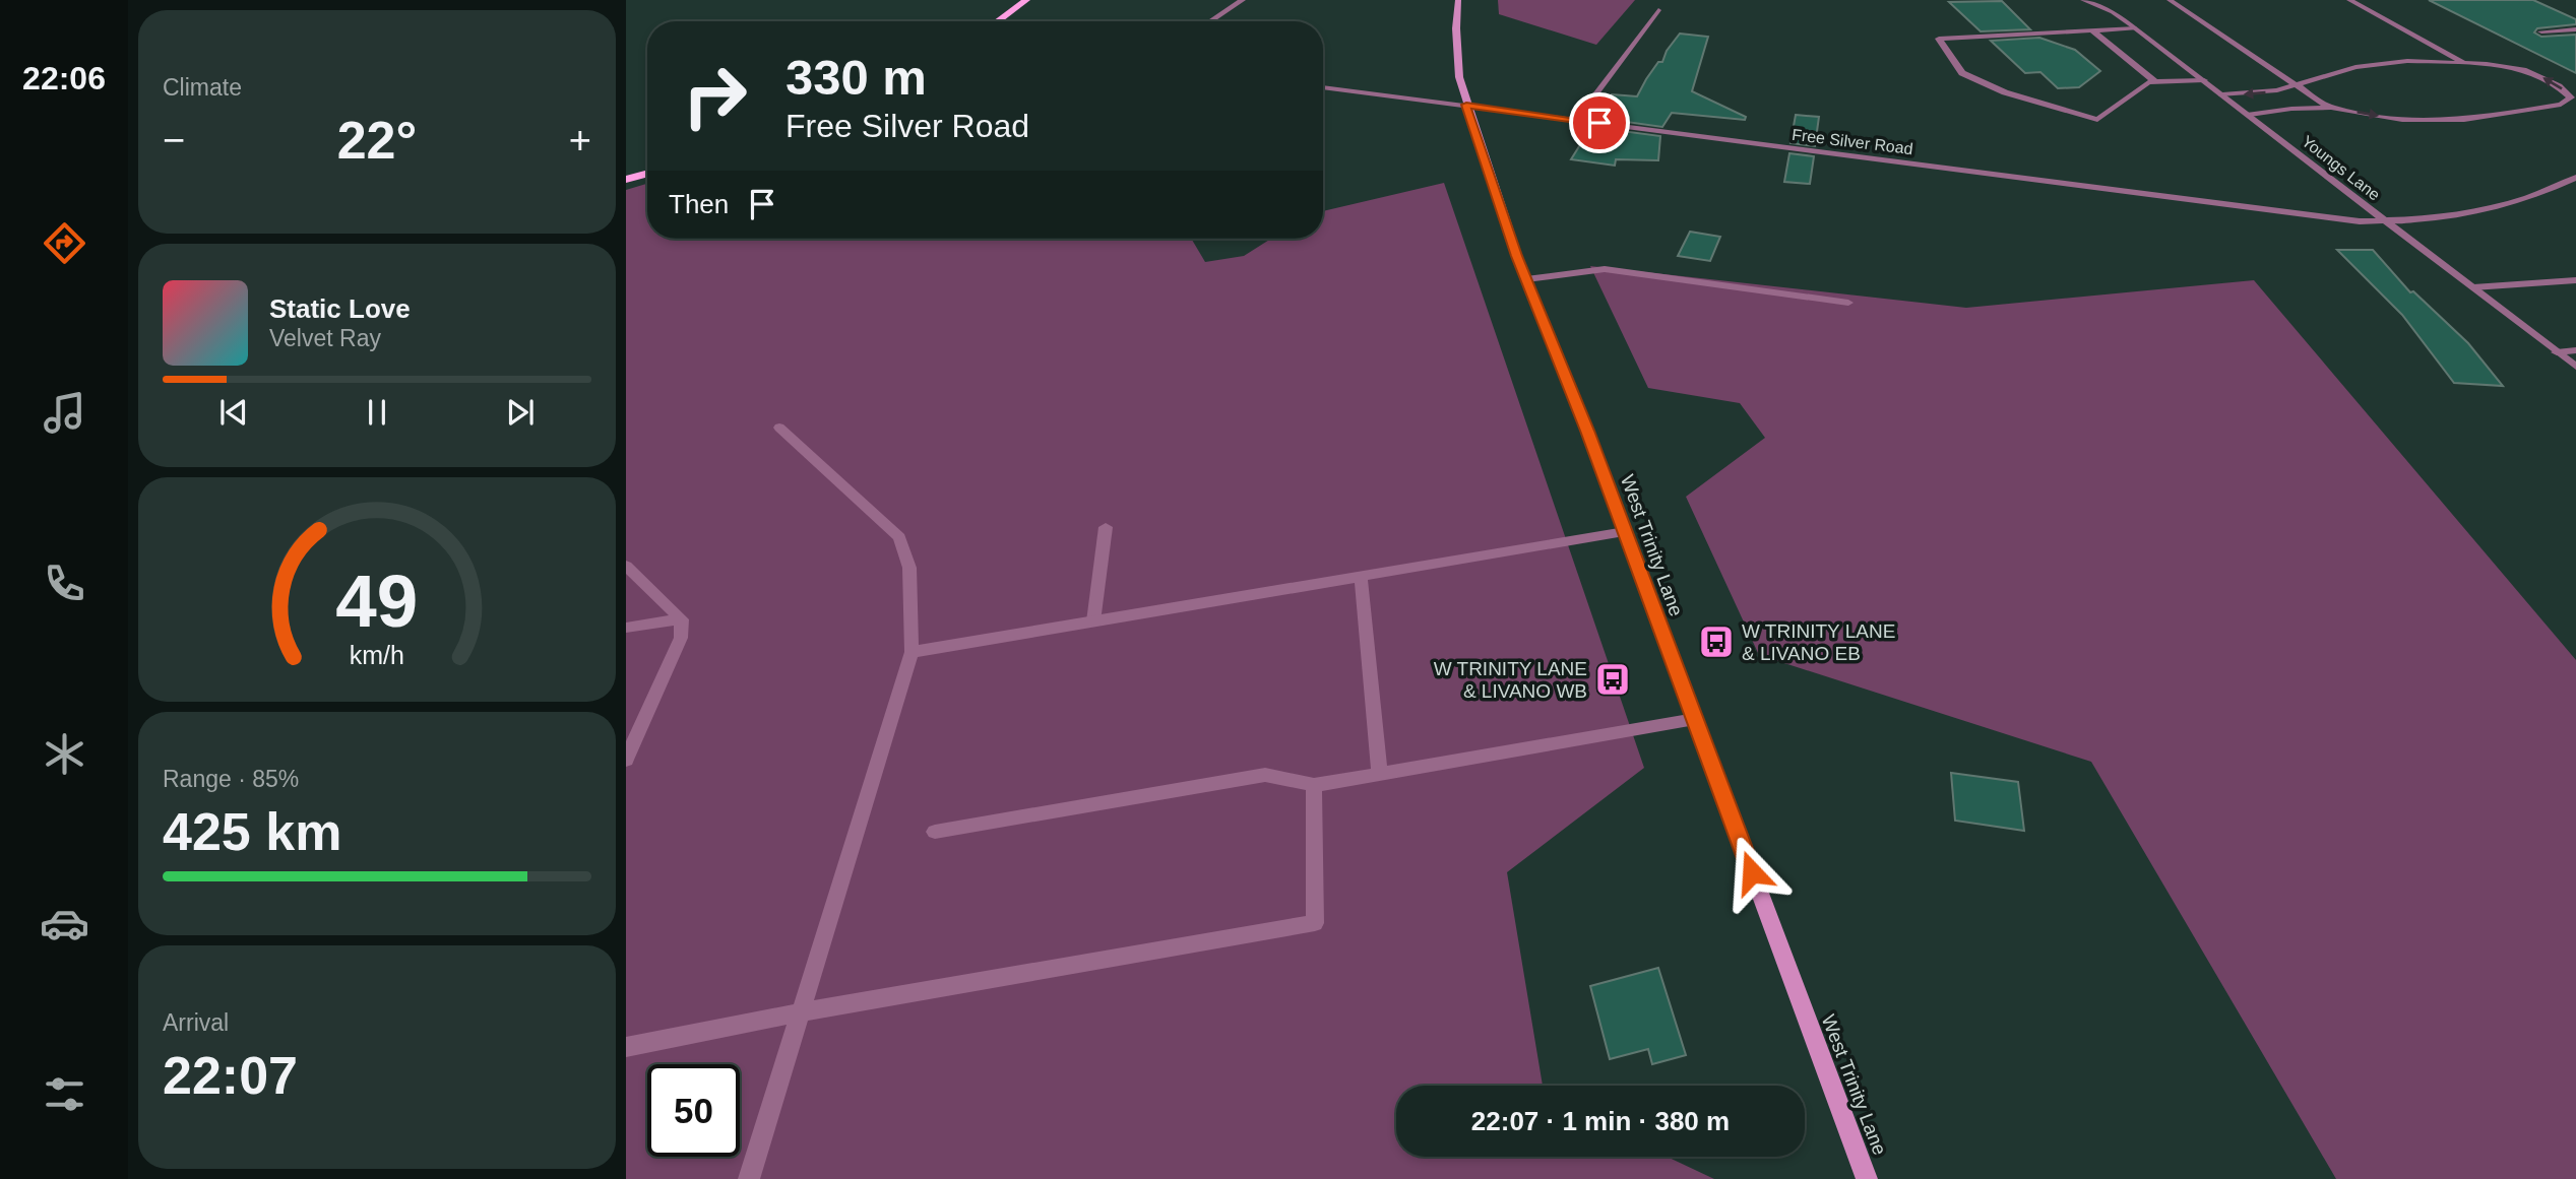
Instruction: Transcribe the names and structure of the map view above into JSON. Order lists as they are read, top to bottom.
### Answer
{
  "streets": {
    "main road": ["West Trinity Lane"],
    "street": ["Free Silver Road", "Youngs Lane"]
  },
  "crossings": [
    ["Free Silver Road", "Youngs Lane"],
    ["Free Silver Road", "West Trinity Lane"]
  ],
  "places": {
    "bus stop": ["W TRINITY LANE & LIVANO EB", "W TRINITY LANE & LIVANO WB"]
  },
  "page": {
    "tabs": "22:06",
    "tile": [
      "Climate",
      ["Range · 85%", "425 km"],
      ["Arrival", "22:07"]
    ],
    "turn": ["330 m", "Free Silver Road"],
    "heat": ["−", "22°", "+"],
    "then": "Then",
    "song": ["Static Love", "Velvet Ray"],
    "limit": "50",
    "trip": "22:07 · 1 min · 380 m",
    "gauge": ["49", "km/h"]
  }
}
